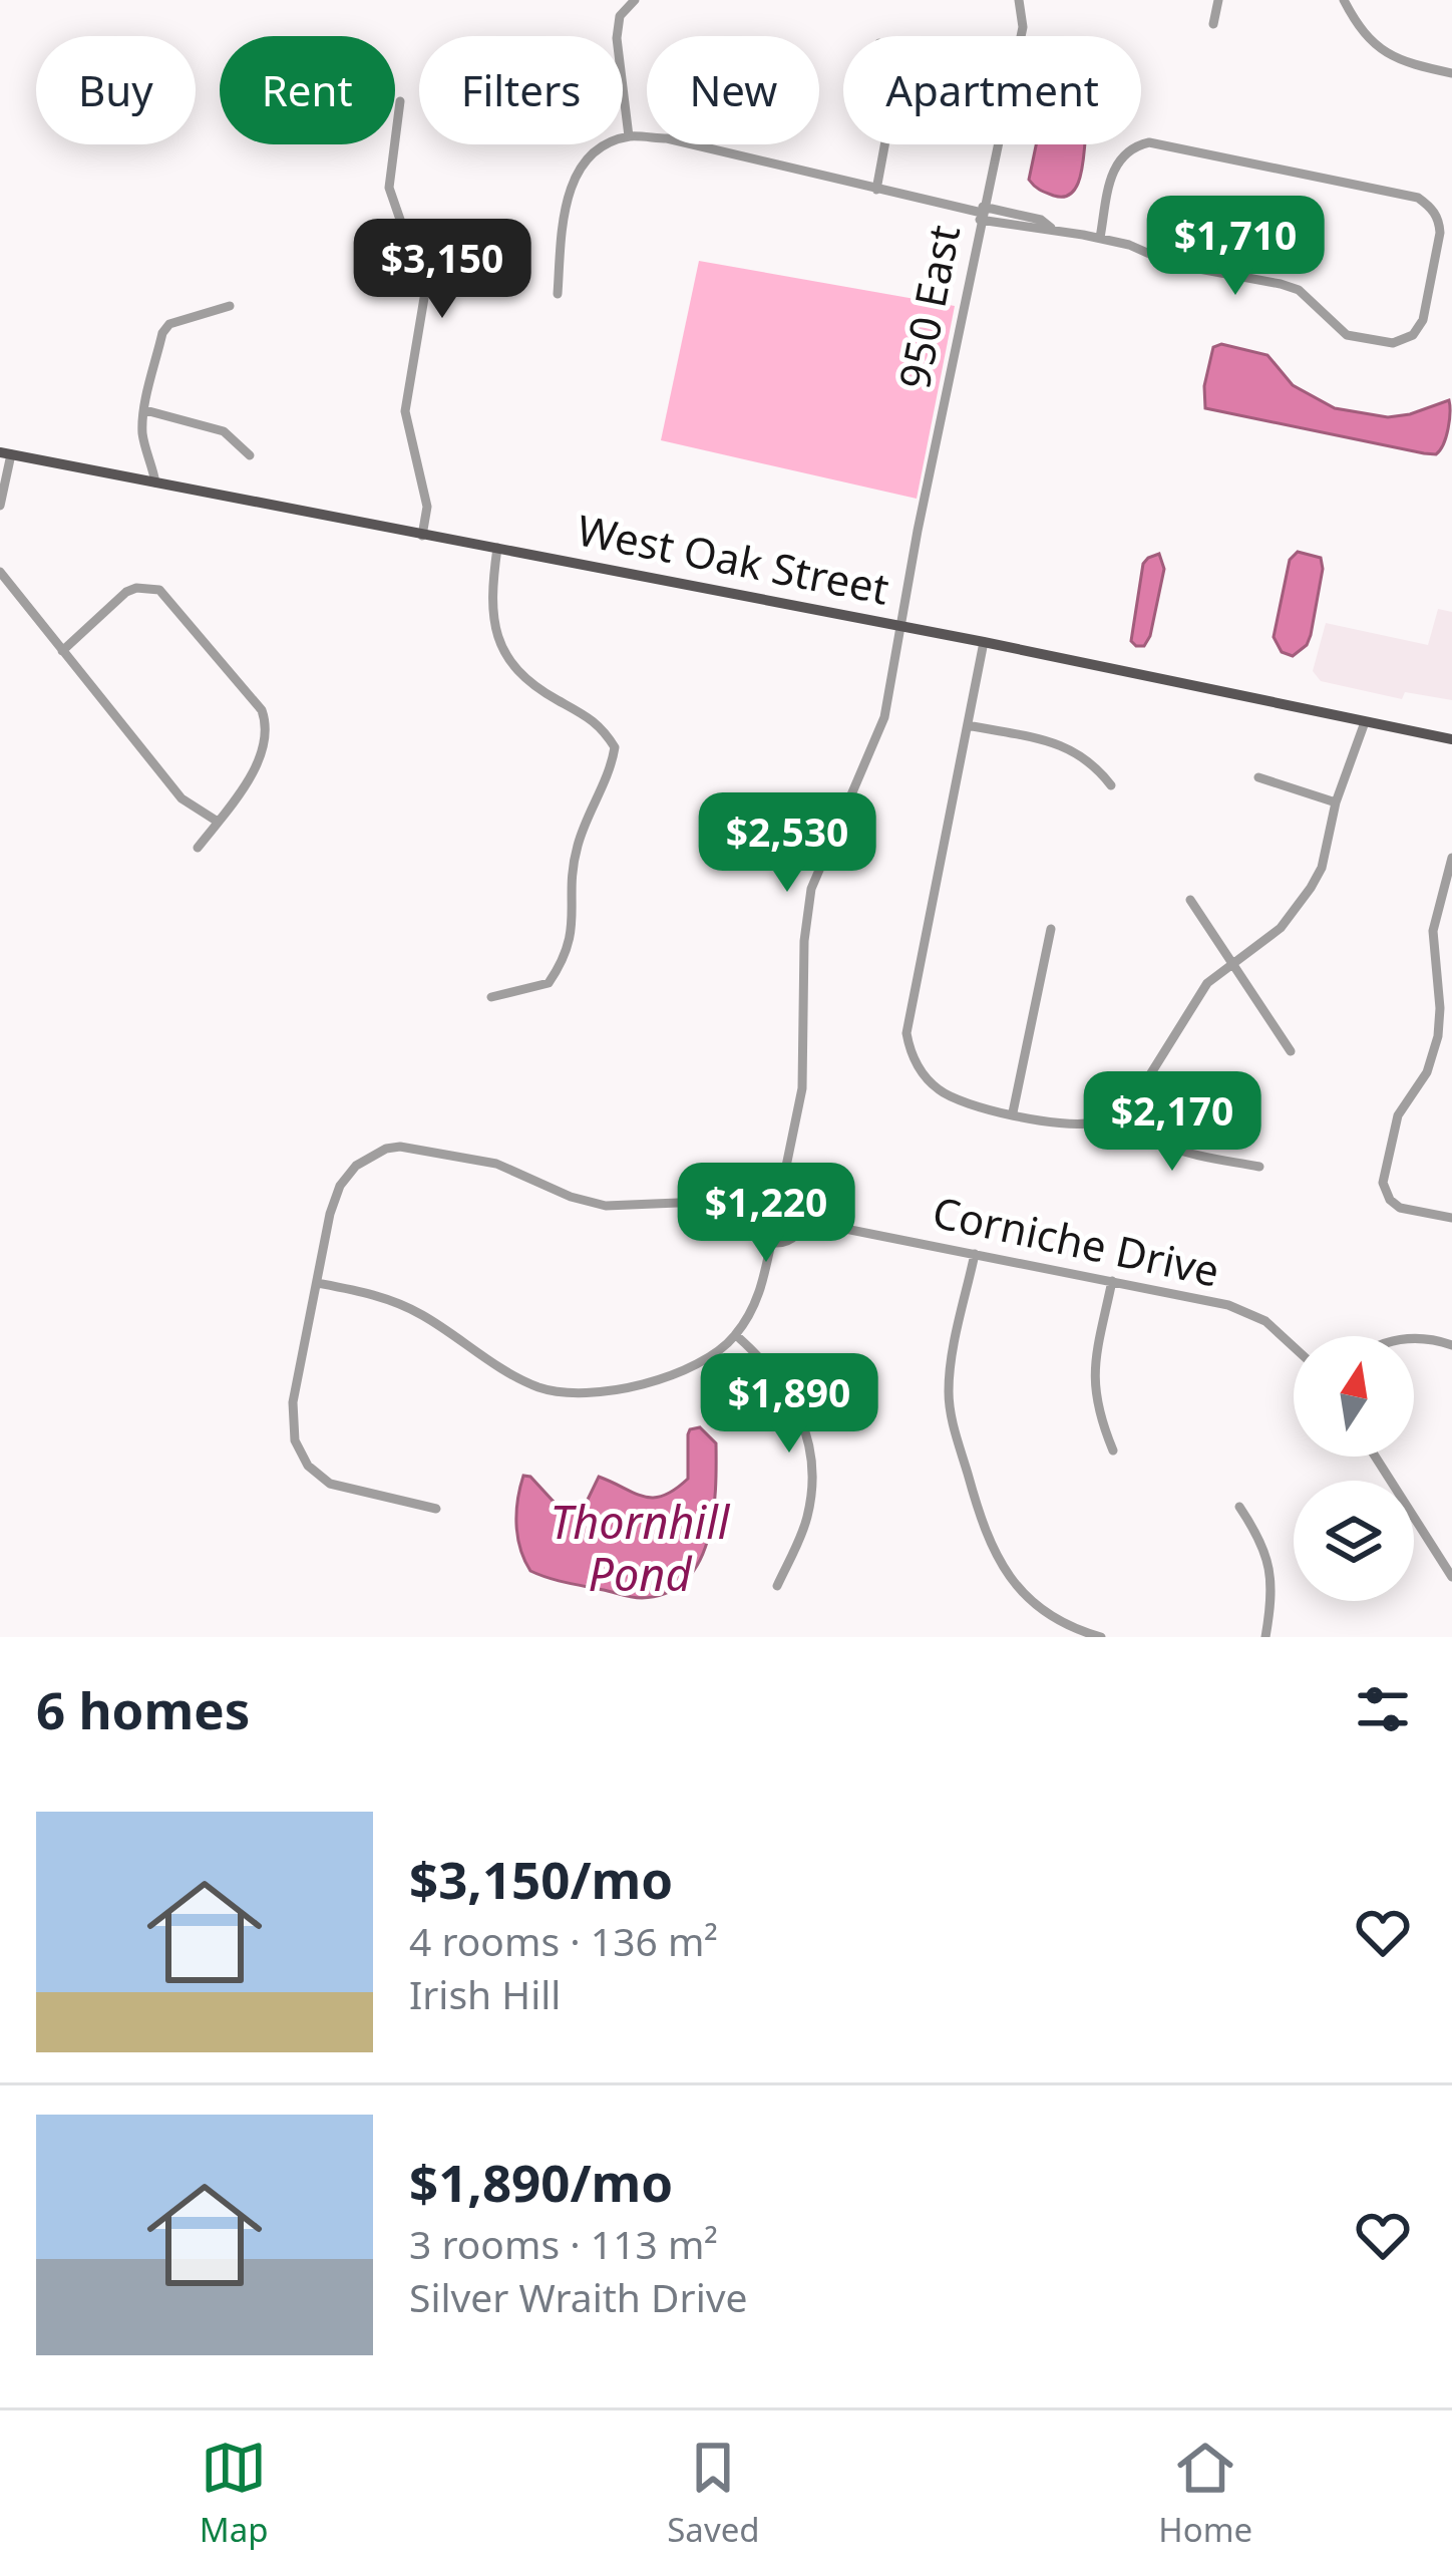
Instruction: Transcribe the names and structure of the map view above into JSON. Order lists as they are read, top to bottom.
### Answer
{
  "streets": {
    "main road": ["West Oak Street"],
    "street": ["950 East", "Corniche Drive"]
  },
  "crossings": [
    ["950 East", "West Oak Street"],
    ["950 East", "Corniche Drive"]
  ],
  "water": ["Thornhill Pond"],
  "north": "top",
  "page": {
    "chip": [
      "Buy",
      "Rent",
      "Filters",
      "New",
      "Apartment"
    ],
    "price": [
      "$1,710",
      "$3,150",
      "$2,530",
      "$2,170",
      "$1,220",
      "$1,890"
    ],
    "heading": "6 homes",
    "list": [
      {
        "name": "$3,150/mo",
        "note": "4 rooms · 136 m² · Irish Hill"
      },
      {
        "name": "$1,890/mo",
        "note": "3 rooms · 113 m² · Silver Wraith Drive"
      }
    ],
    "tabs": ["Map", "Saved", "Home"]
  }
}
